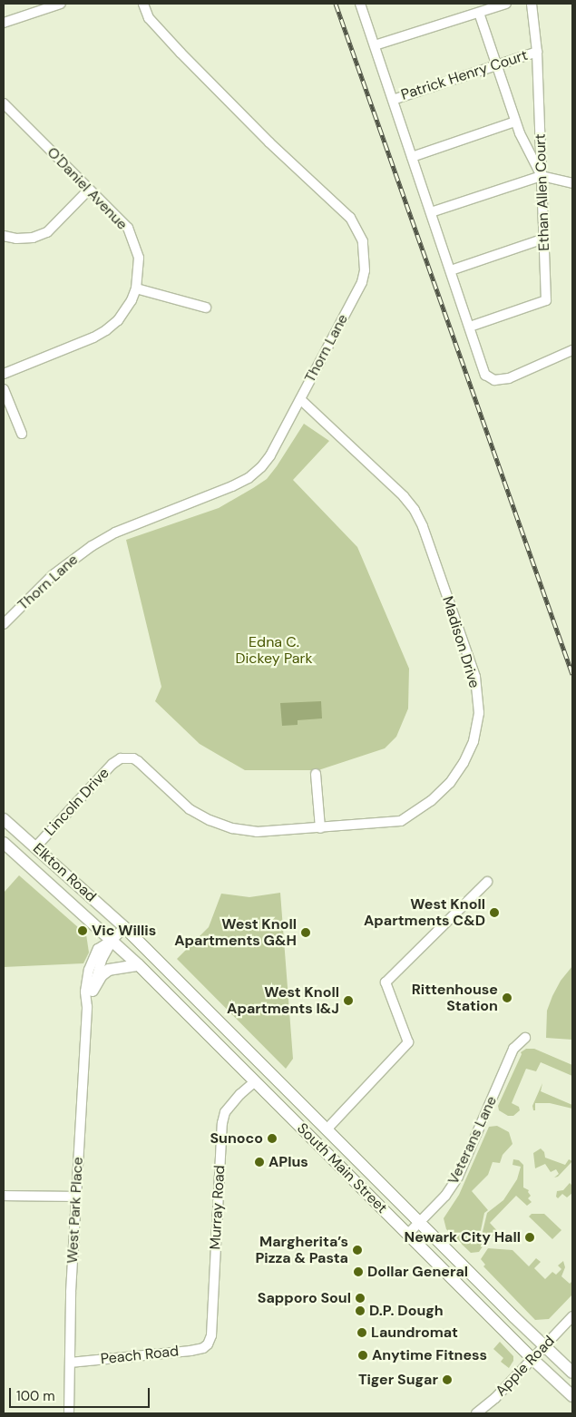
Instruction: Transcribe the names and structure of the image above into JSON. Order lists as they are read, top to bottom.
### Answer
{
  "streets": {
    "main road": ["Elkton Road", "South Main Street"],
    "street": [
      "Patrick Henry Court",
      "O'Daniel Avenue",
      "Ethan Allen Court",
      "Thorn Lane",
      "Madison Drive",
      "Lincoln Drive",
      "Veterans Lane",
      "Murray Road",
      "West Park Place",
      "Peach Road",
      "Apple Road"
    ]
  },
  "crossings": [
    ["Patrick Henry Court", "Ethan Allen Court"],
    ["Thorn Lane", "Madison Drive"],
    ["Madison Drive", "Lincoln Drive"],
    ["Lincoln Drive", "Elkton Road"],
    ["Elkton Road", "South Main Street"],
    ["Elkton Road", "West Park Place"],
    ["Veterans Lane", "South Main Street"],
    ["South Main Street", "Murray Road"],
    ["South Main Street", "West Park Place"],
    ["South Main Street", "Apple Road"],
    ["Murray Road", "Peach Road"],
    ["West Park Place", "Peach Road"]
  ],
  "parks": ["Edna C. Dickey Park"],
  "places": [
    "West Knoll Apartments C&D",
    "Vic Willis",
    "West Knoll Apartments G&H",
    "Rittenhouse Station",
    "West Knoll Apartments I&J",
    "Sunoco",
    "APlus",
    "Newark City Hall",
    "Margherita’s Pizza & Pasta",
    "Dollar General",
    "Sapporo Soul",
    "D.P. Dough",
    "Laundromat",
    "Anytime Fitness",
    "Tiger Sugar"
  ],
  "scale_bar": "100 m"
}
